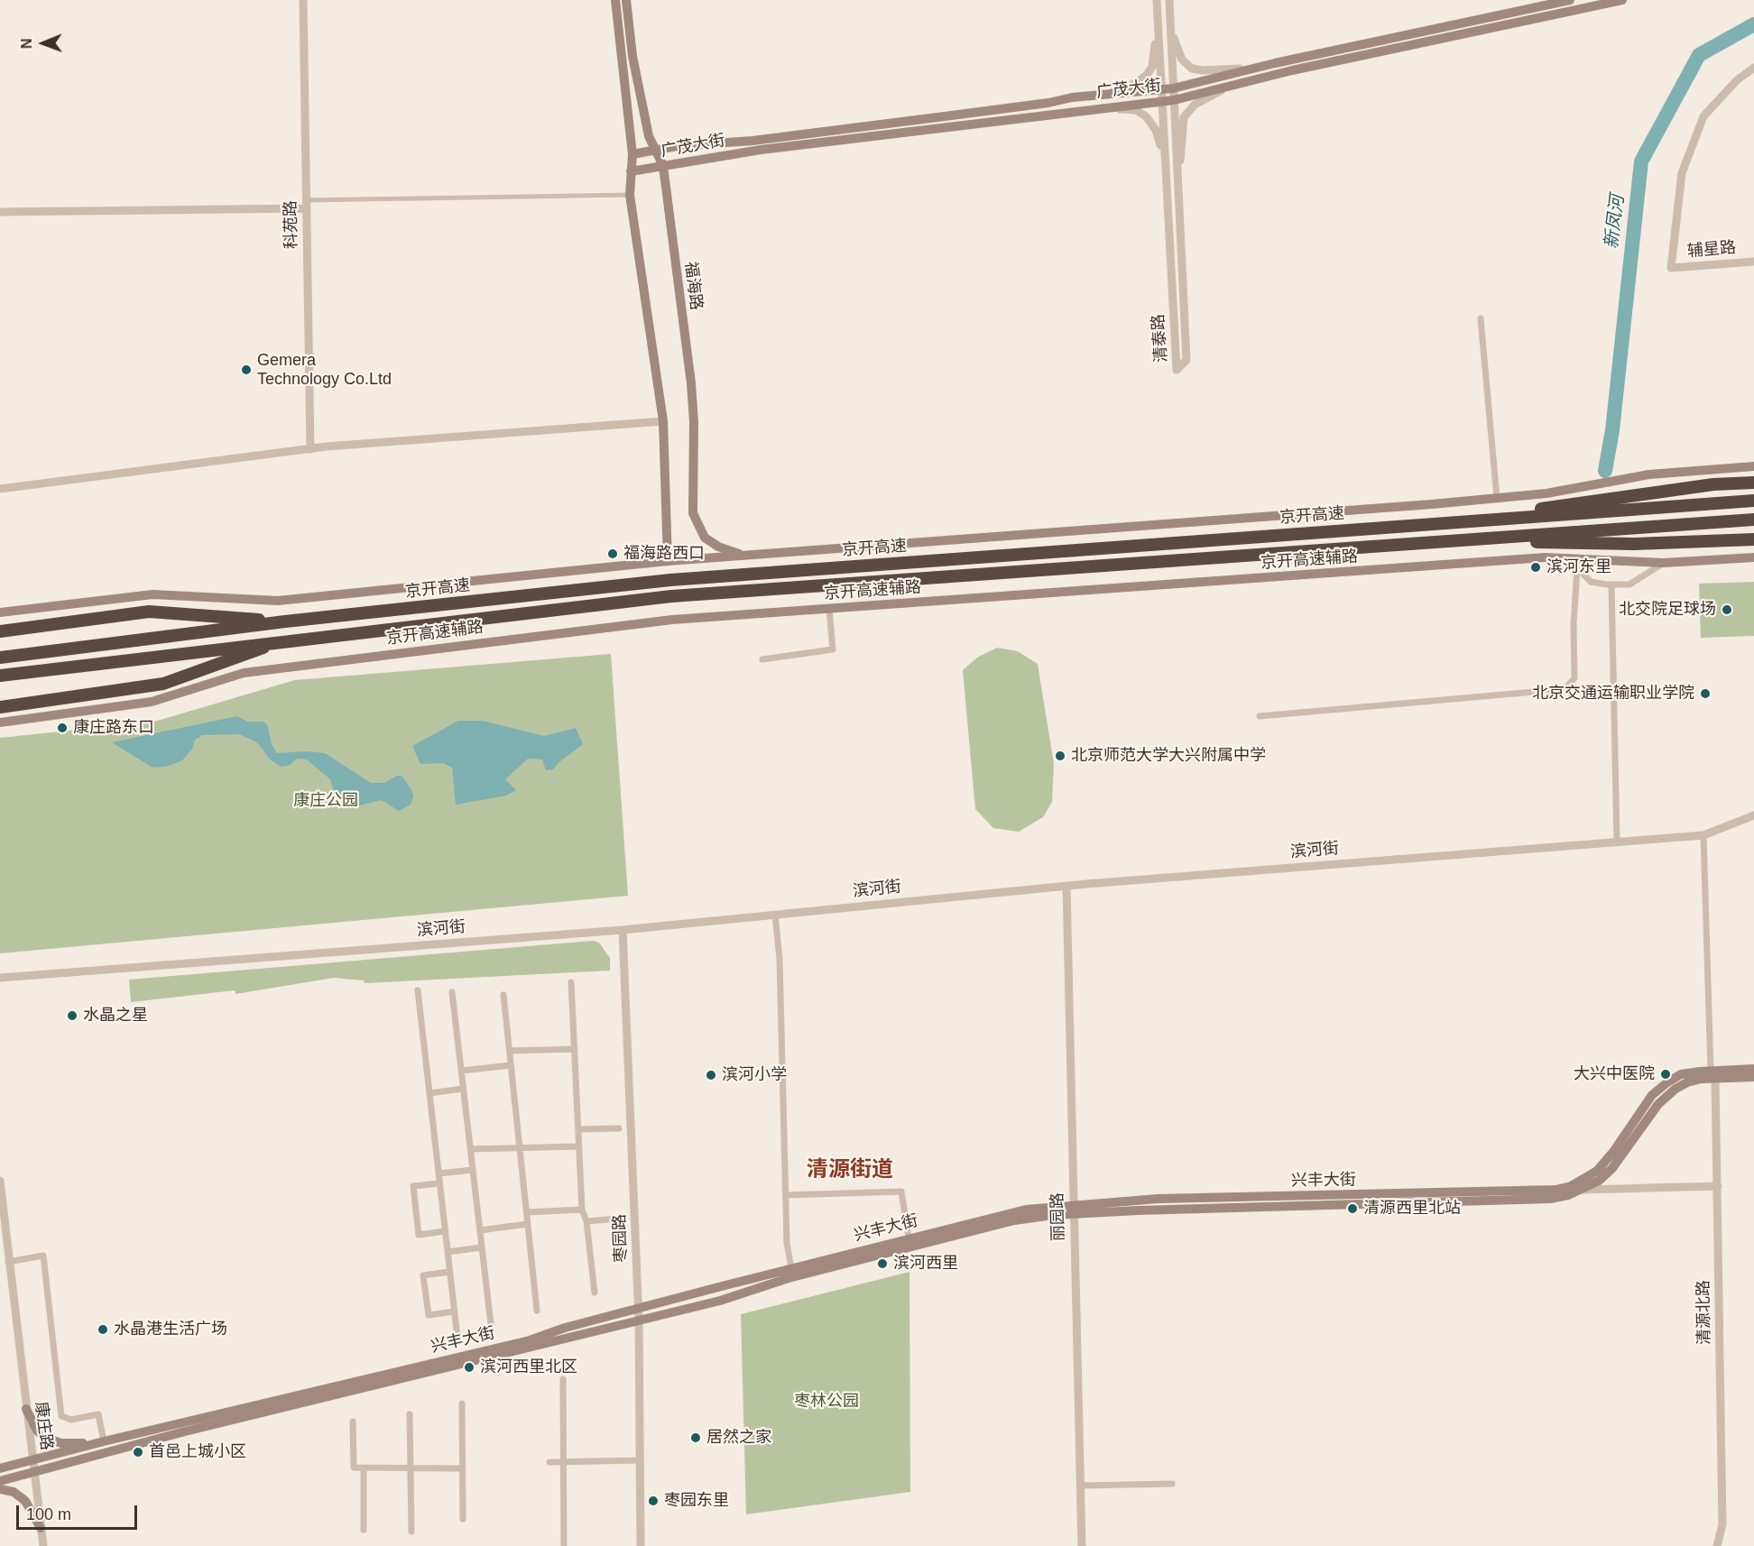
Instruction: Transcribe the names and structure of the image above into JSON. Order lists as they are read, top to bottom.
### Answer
{
  "streets": {
    "highway": ["京开高速"],
    "main road": [
      "广茂大街",
      "福海路",
      "京开高速辅路",
      "兴丰大街"
    ],
    "street": [
      "科苑路",
      "辅星路",
      "清泰路",
      "滨河街",
      "丽园路",
      "枣园路",
      "清源北路",
      "康庄路"
    ]
  },
  "crossings": [
    ["广茂大街", "福海路"],
    ["广茂大街", "清泰路"],
    ["滨河街", "丽园路"],
    ["滨河街", "枣园路"],
    ["兴丰大街", "丽园路"],
    ["兴丰大街", "枣园路"],
    ["兴丰大街", "清源北路"],
    ["兴丰大街", "康庄路"]
  ],
  "districts": ["清源街道"],
  "water": ["新凤河"],
  "parks": ["康庄公园", "枣林公园"],
  "places": [
    "Gemera Technology Co.Ltd",
    "福海路西口",
    "滨河东里",
    "北交院足球场",
    "北京交通运输职业学院",
    "康庄路东口",
    "北京师范大学大兴附属中学",
    "水晶之星",
    "大兴中医院",
    "滨河小学",
    "清源西里北站",
    "滨河西里",
    "水晶港生活广场",
    "滨河西里北区",
    "居然之家",
    "首邑上城小区",
    "枣园东里"
  ],
  "scale_bar": "100 m",
  "north": "left"
}
